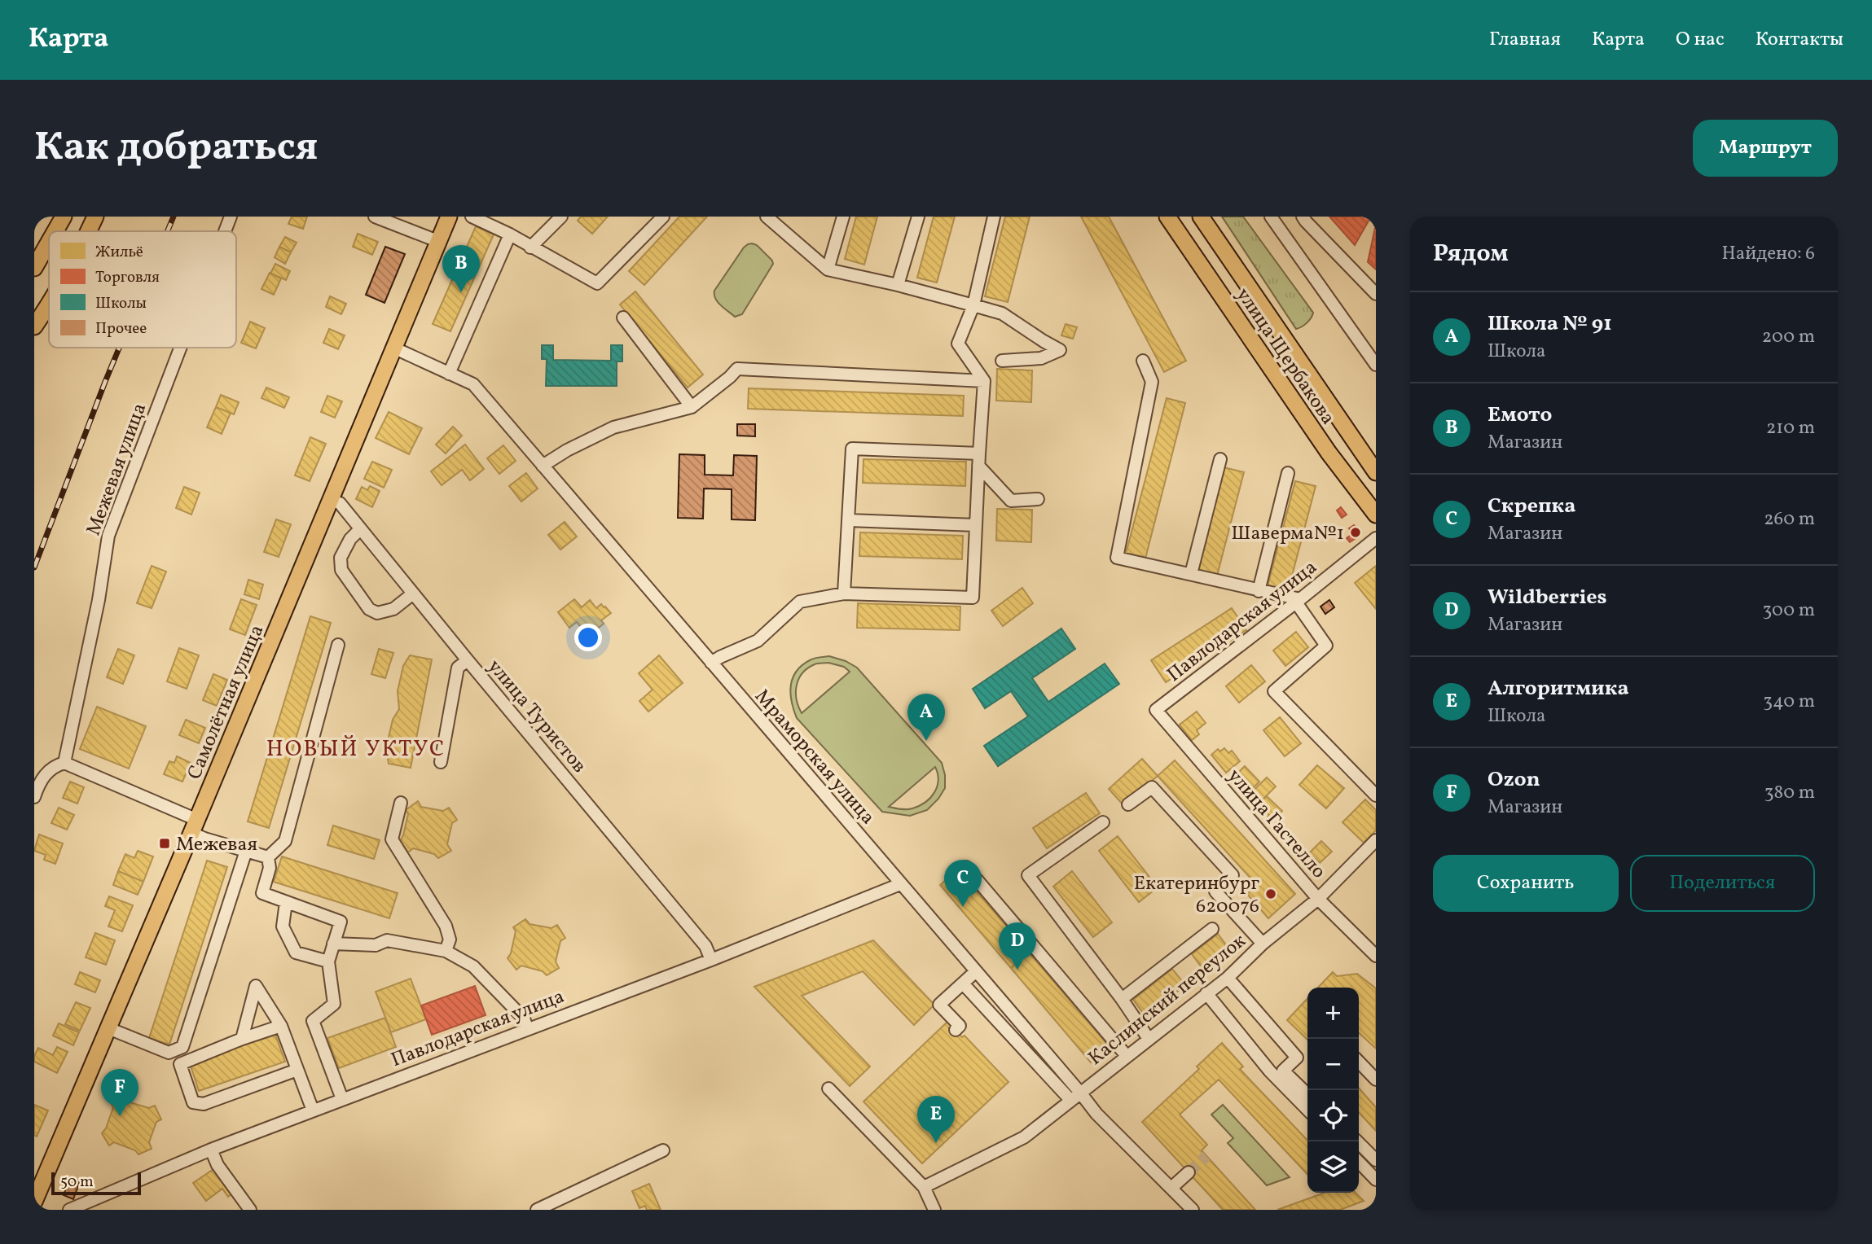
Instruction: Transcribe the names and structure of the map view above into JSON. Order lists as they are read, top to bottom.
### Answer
{
  "streets": {
    "main road": ["улица Щербакова", "Самолётная улица"],
    "street": [
      "Межевая улица",
      "Павлодарская улица",
      "улица Туристов",
      "Мраморская улица",
      "улица Гастелло",
      "Каслинский переулок"
    ]
  },
  "crossings": [
    ["Павлодарская улица", "улица Туристов"],
    ["Павлодарская улица", "Мраморская улица"],
    ["Павлодарская улица", "улица Гастелло"],
    ["Самолётная улица", "улица Туристов"],
    ["Самолётная улица", "Мраморская улица"],
    ["Мраморская улица", "Каслинский переулок"],
    ["улица Гастелло", "Каслинский переулок"]
  ],
  "districts": ["НОВЫЙ УКТУС"],
  "places": {
    "other": ["Шаверма№1", "Екатеринбург 620076"],
    "transit": ["Межевая"]
  },
  "legend": [
    "Жильё",
    "Торговля",
    "Школы",
    "Прочее"
  ],
  "scale_bar": "50 m",
  "page": {
    "header": "Карта",
    "nav": [
      "Главная",
      "Карта",
      "О нас",
      "Контакты"
    ],
    "buttons": [
      "Маршрут",
      ["Сохранить", "Поделиться"]
    ],
    "title": "Как добраться",
    "heading": ["Рядом", "Найдено: 6"],
    "pins": [
      "B",
      "A",
      "C",
      "D",
      "F",
      "E"
    ],
    "list": [
      {
        "mark": "A",
        "name": "Школа № 91",
        "note": "Школа",
        "value": "200 m"
      },
      {
        "mark": "B",
        "name": "Емото",
        "note": "Магазин",
        "value": "210 m"
      },
      {
        "mark": "C",
        "name": "Скрепка",
        "note": "Магазин",
        "value": "260 m"
      },
      {
        "mark": "D",
        "name": "Wildberries",
        "note": "Магазин",
        "value": "300 m"
      },
      {
        "mark": "E",
        "name": "Алгоритмика",
        "note": "Школа",
        "value": "340 m"
      },
      {
        "mark": "F",
        "name": "Ozon",
        "note": "Магазин",
        "value": "380 m"
      }
    ],
    "map_buttons": ["+", "−"],
    "scale": "50 m"
  }
}
